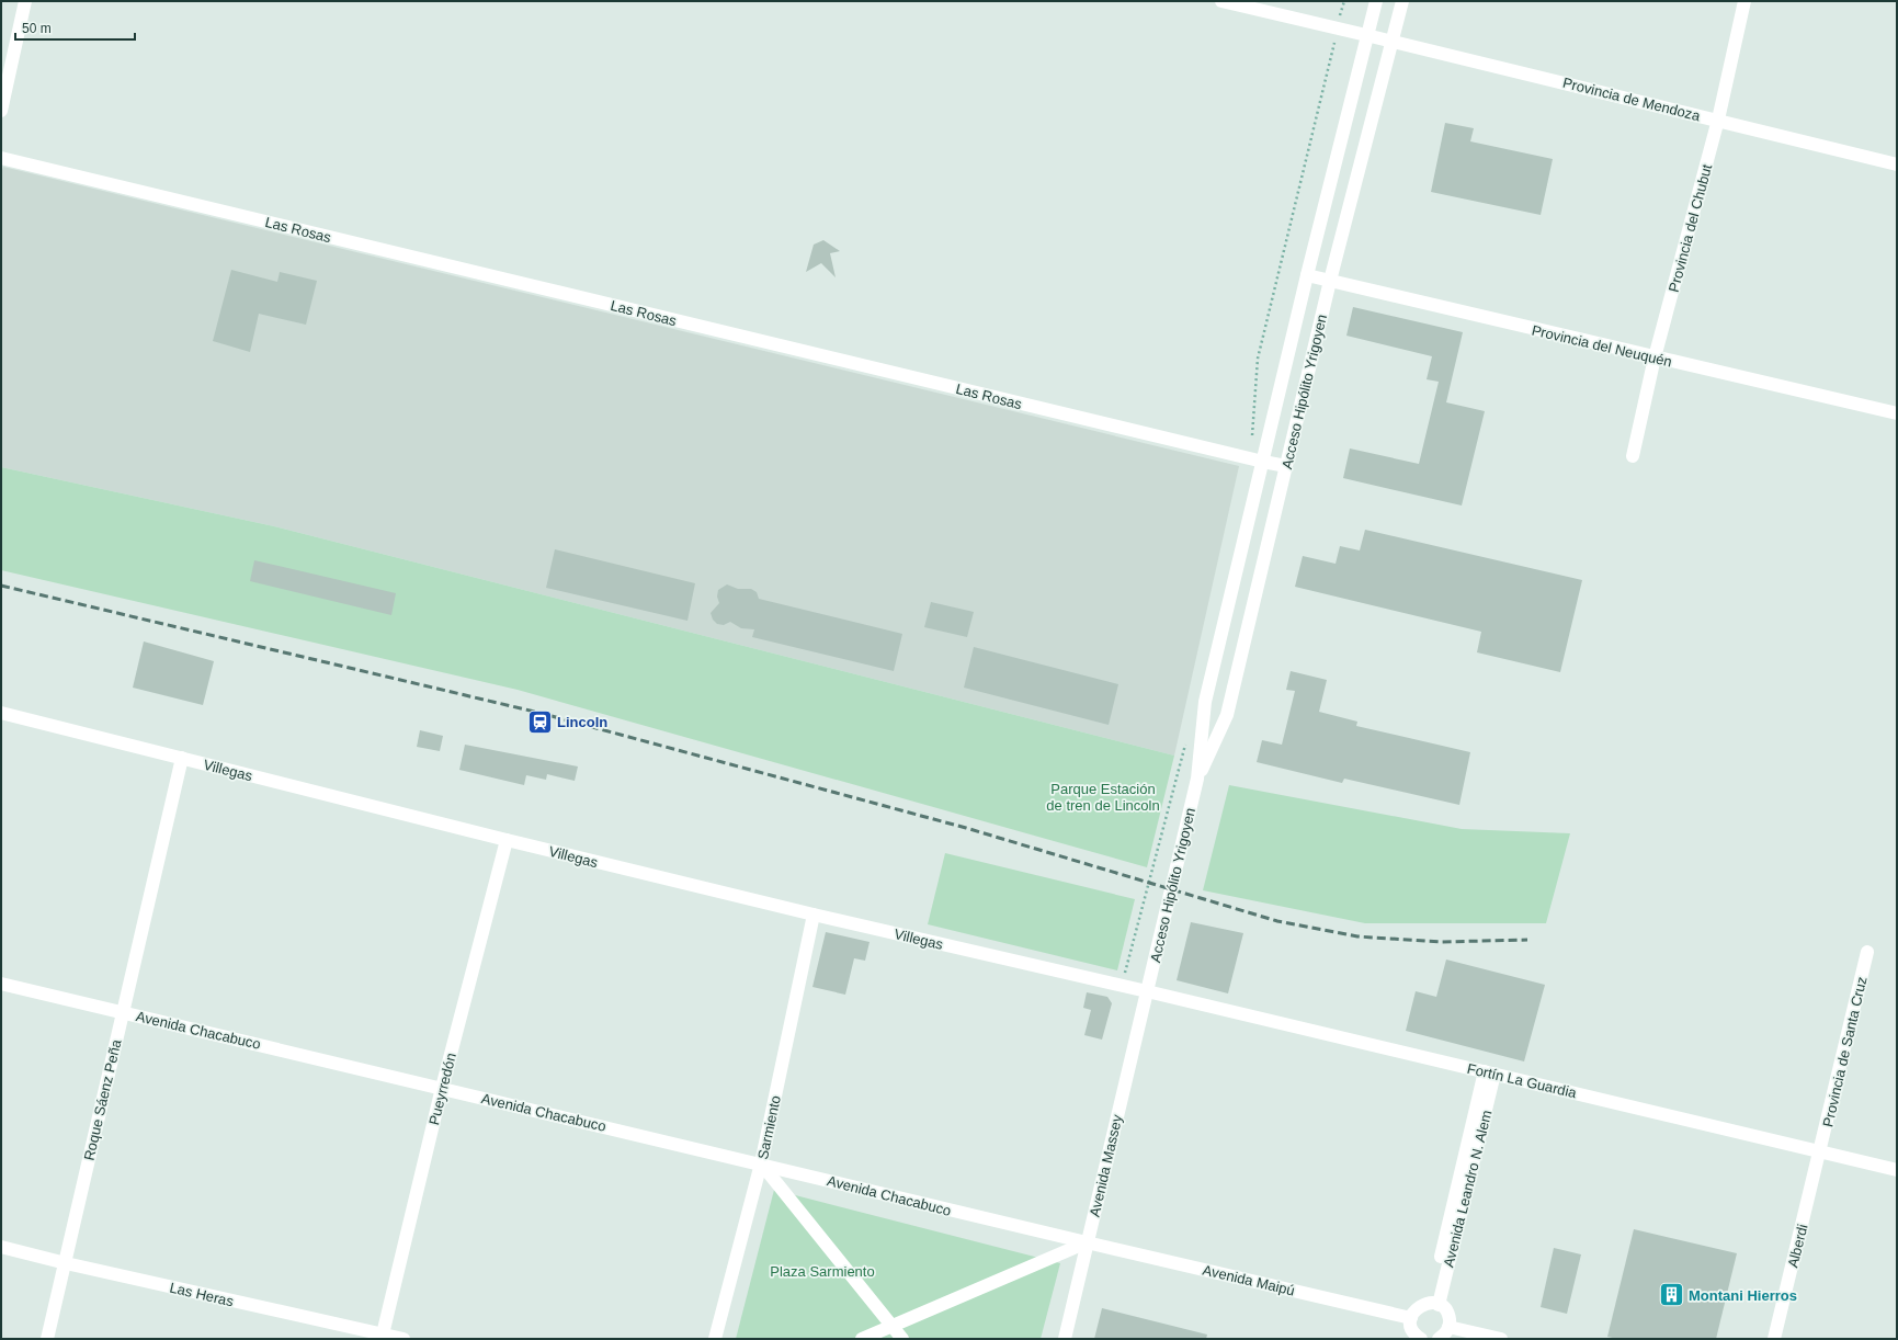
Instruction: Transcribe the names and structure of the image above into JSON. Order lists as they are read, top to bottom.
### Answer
{
  "streets": {
    "street": [
      "Provincia de Mendoza",
      "Provincia del Chubut",
      "Las Rosas",
      "Provincia del Neuquén",
      "Acceso Hipólito Yrigoyen",
      "Villegas",
      "Avenida Chacabuco",
      "Provincia de Santa Cruz",
      "Fortín La Guardia",
      "Pueyrredón",
      "Roque Sáenz Peña",
      "Sarmiento",
      "Avenida Massey",
      "Avenida Leandro N. Alem",
      "Alberdi",
      "Avenida Maipú",
      "Las Heras"
    ]
  },
  "crossings": [
    ["Provincia de Mendoza", "Provincia del Chubut"],
    ["Provincia de Mendoza", "Acceso Hipólito Yrigoyen"],
    ["Provincia del Chubut", "Provincia del Neuquén"],
    ["Las Rosas", "Acceso Hipólito Yrigoyen"],
    ["Provincia del Neuquén", "Acceso Hipólito Yrigoyen"],
    ["Acceso Hipólito Yrigoyen", "Villegas"],
    ["Acceso Hipólito Yrigoyen", "Fortín La Guardia"],
    ["Acceso Hipólito Yrigoyen", "Avenida Massey"],
    ["Villegas", "Fortín La Guardia"],
    ["Villegas", "Pueyrredón"],
    ["Villegas", "Roque Sáenz Peña"],
    ["Villegas", "Sarmiento"],
    ["Villegas", "Avenida Massey"],
    ["Avenida Chacabuco", "Pueyrredón"],
    ["Avenida Chacabuco", "Roque Sáenz Peña"],
    ["Avenida Chacabuco", "Sarmiento"],
    ["Avenida Chacabuco", "Avenida Massey"],
    ["Avenida Chacabuco", "Avenida Maipú"],
    ["Provincia de Santa Cruz", "Fortín La Guardia"],
    ["Provincia de Santa Cruz", "Alberdi"],
    ["Fortín La Guardia", "Avenida Massey"],
    ["Fortín La Guardia", "Avenida Leandro N. Alem"],
    ["Fortín La Guardia", "Alberdi"],
    ["Pueyrredón", "Las Heras"],
    ["Roque Sáenz Peña", "Las Heras"],
    ["Avenida Massey", "Avenida Maipú"]
  ],
  "parks": ["Parque Estación de tren de Lincoln", "Plaza Sarmiento"],
  "places": {
    "station": ["Lincoln"],
    "building": ["Montani Hierros"]
  },
  "scale_bar": "50 m"
}
